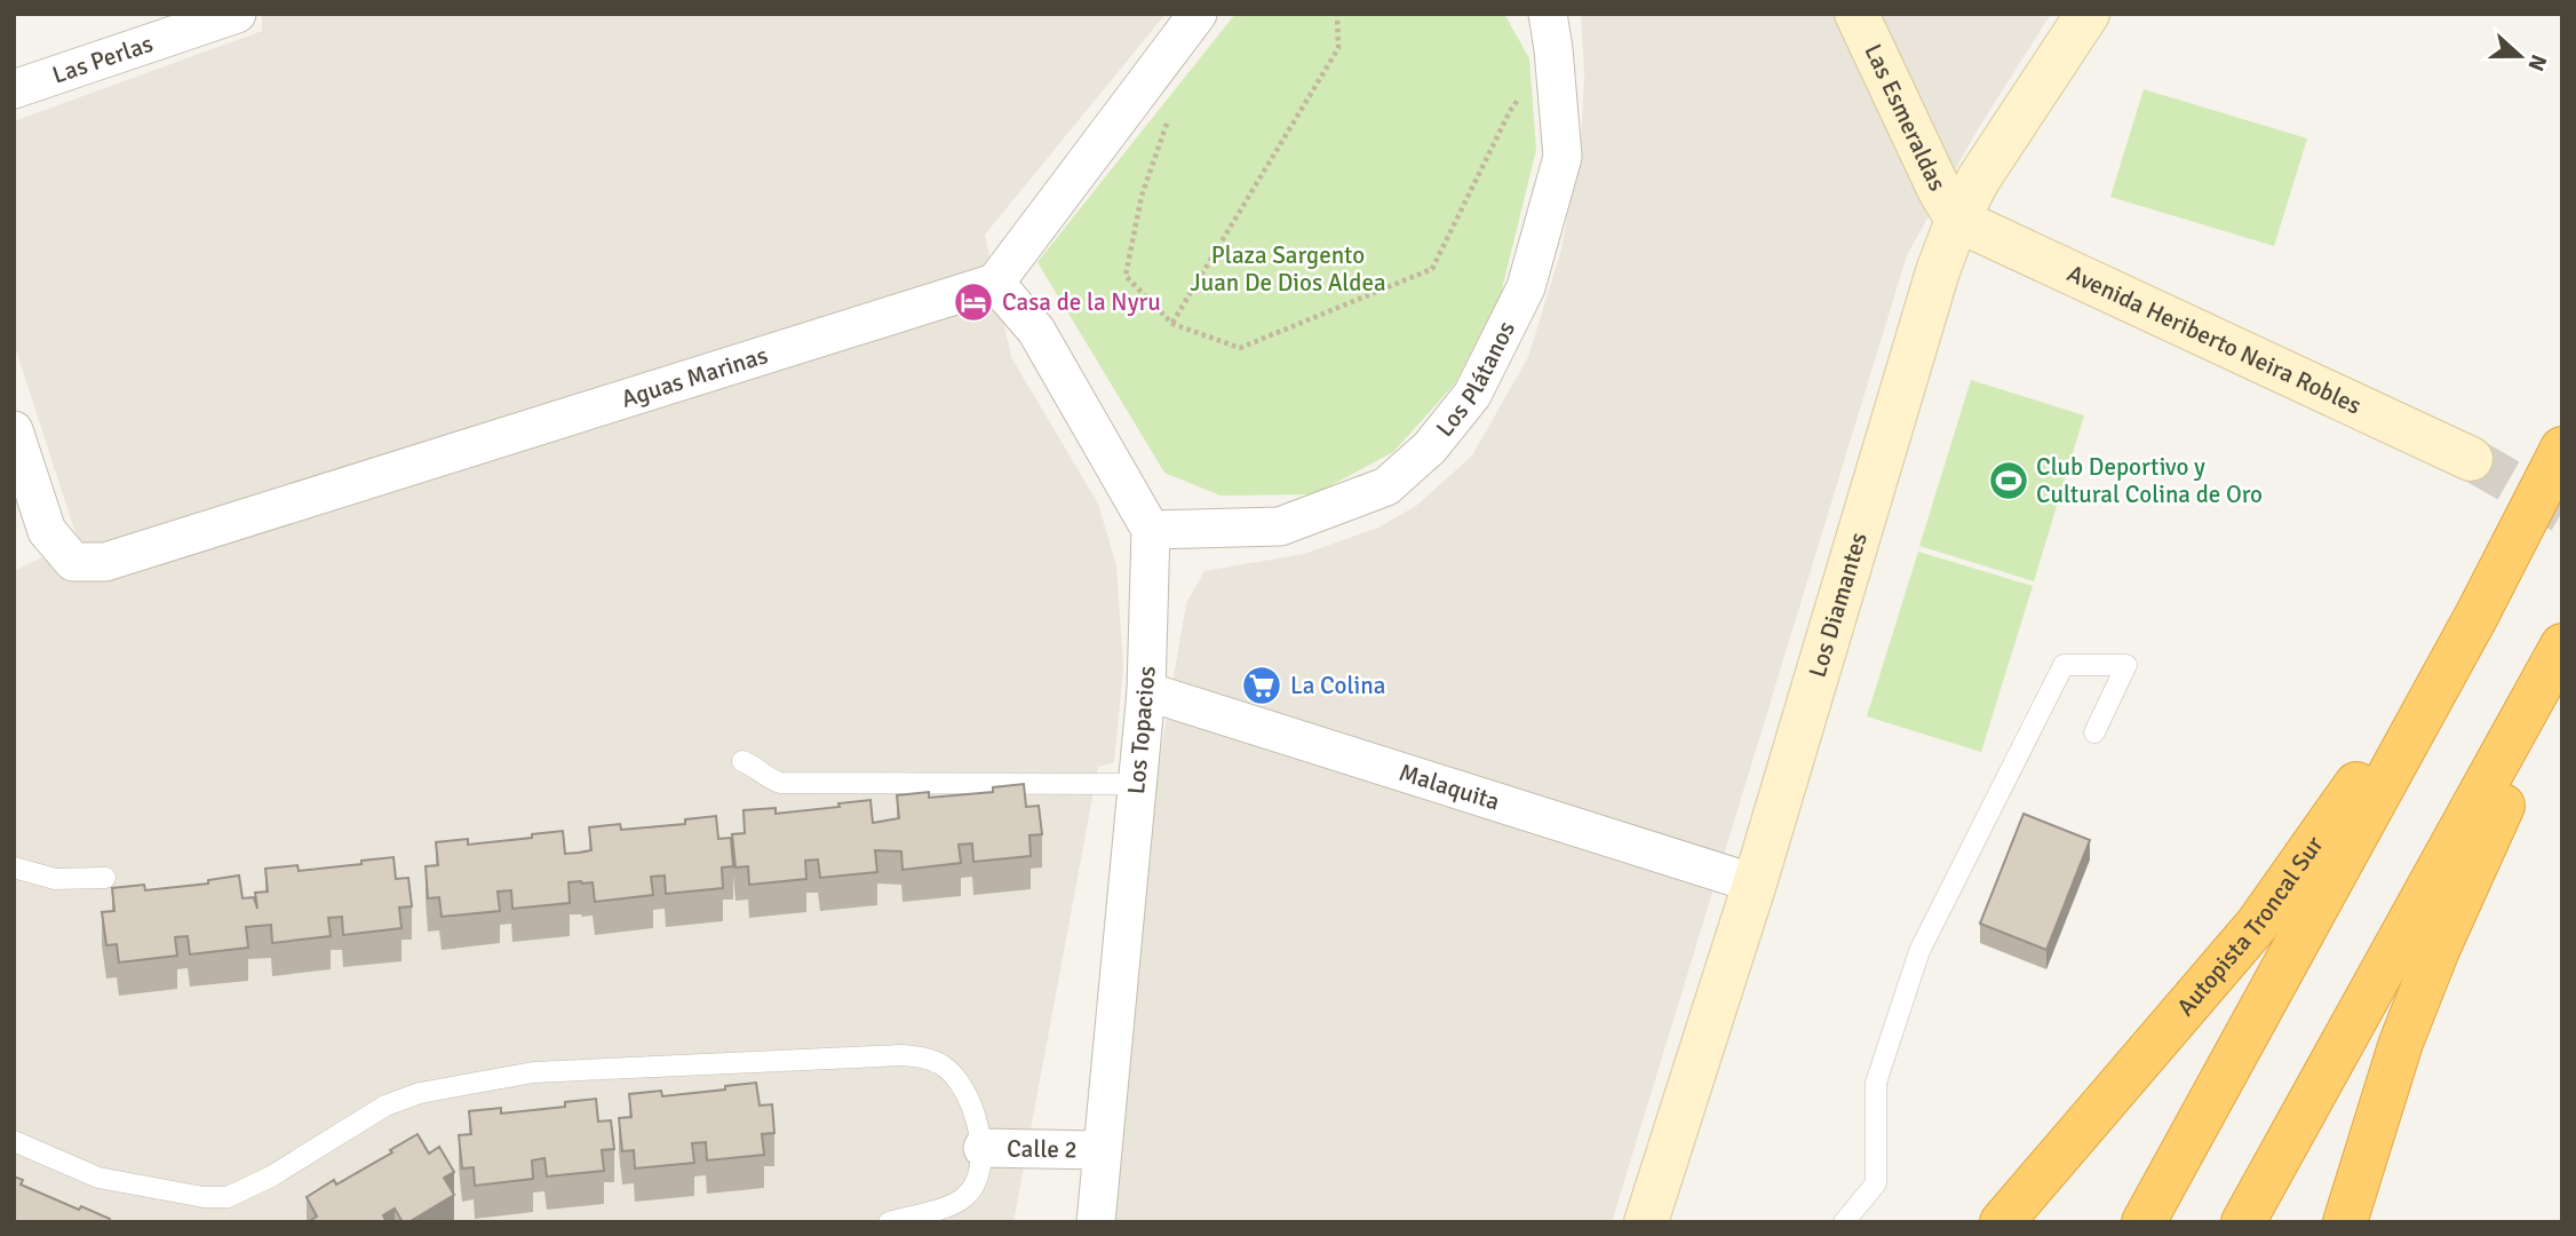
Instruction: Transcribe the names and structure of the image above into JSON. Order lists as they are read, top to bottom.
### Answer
{
  "streets": {
    "highway": ["Autopista Troncal Sur"],
    "street": [
      "Las Perlas",
      "Las Esmeraldas",
      "Avenida Heriberto Neira Robles",
      "Aguas Marinas",
      "Los Plátanos",
      "Los Diamantes",
      "Los Topacios",
      "Malaquita",
      "Calle 2"
    ]
  },
  "crossings": [
    ["Las Esmeraldas", "Avenida Heriberto Neira Robles"],
    ["Las Esmeraldas", "Los Diamantes"],
    ["Avenida Heriberto Neira Robles", "Los Diamantes"],
    ["Los Plátanos", "Los Topacios"],
    ["Los Diamantes", "Malaquita"],
    ["Los Topacios", "Malaquita"],
    ["Los Topacios", "Calle 2"]
  ],
  "parks": ["Plaza Sargento Juan De Dios Aldea"],
  "places": {
    "hotel": ["Casa de la Nyru"],
    "sports": ["Club Deportivo y Cultural Colina de Oro"],
    "supermarket": ["La Colina"]
  },
  "north": "right"
}
